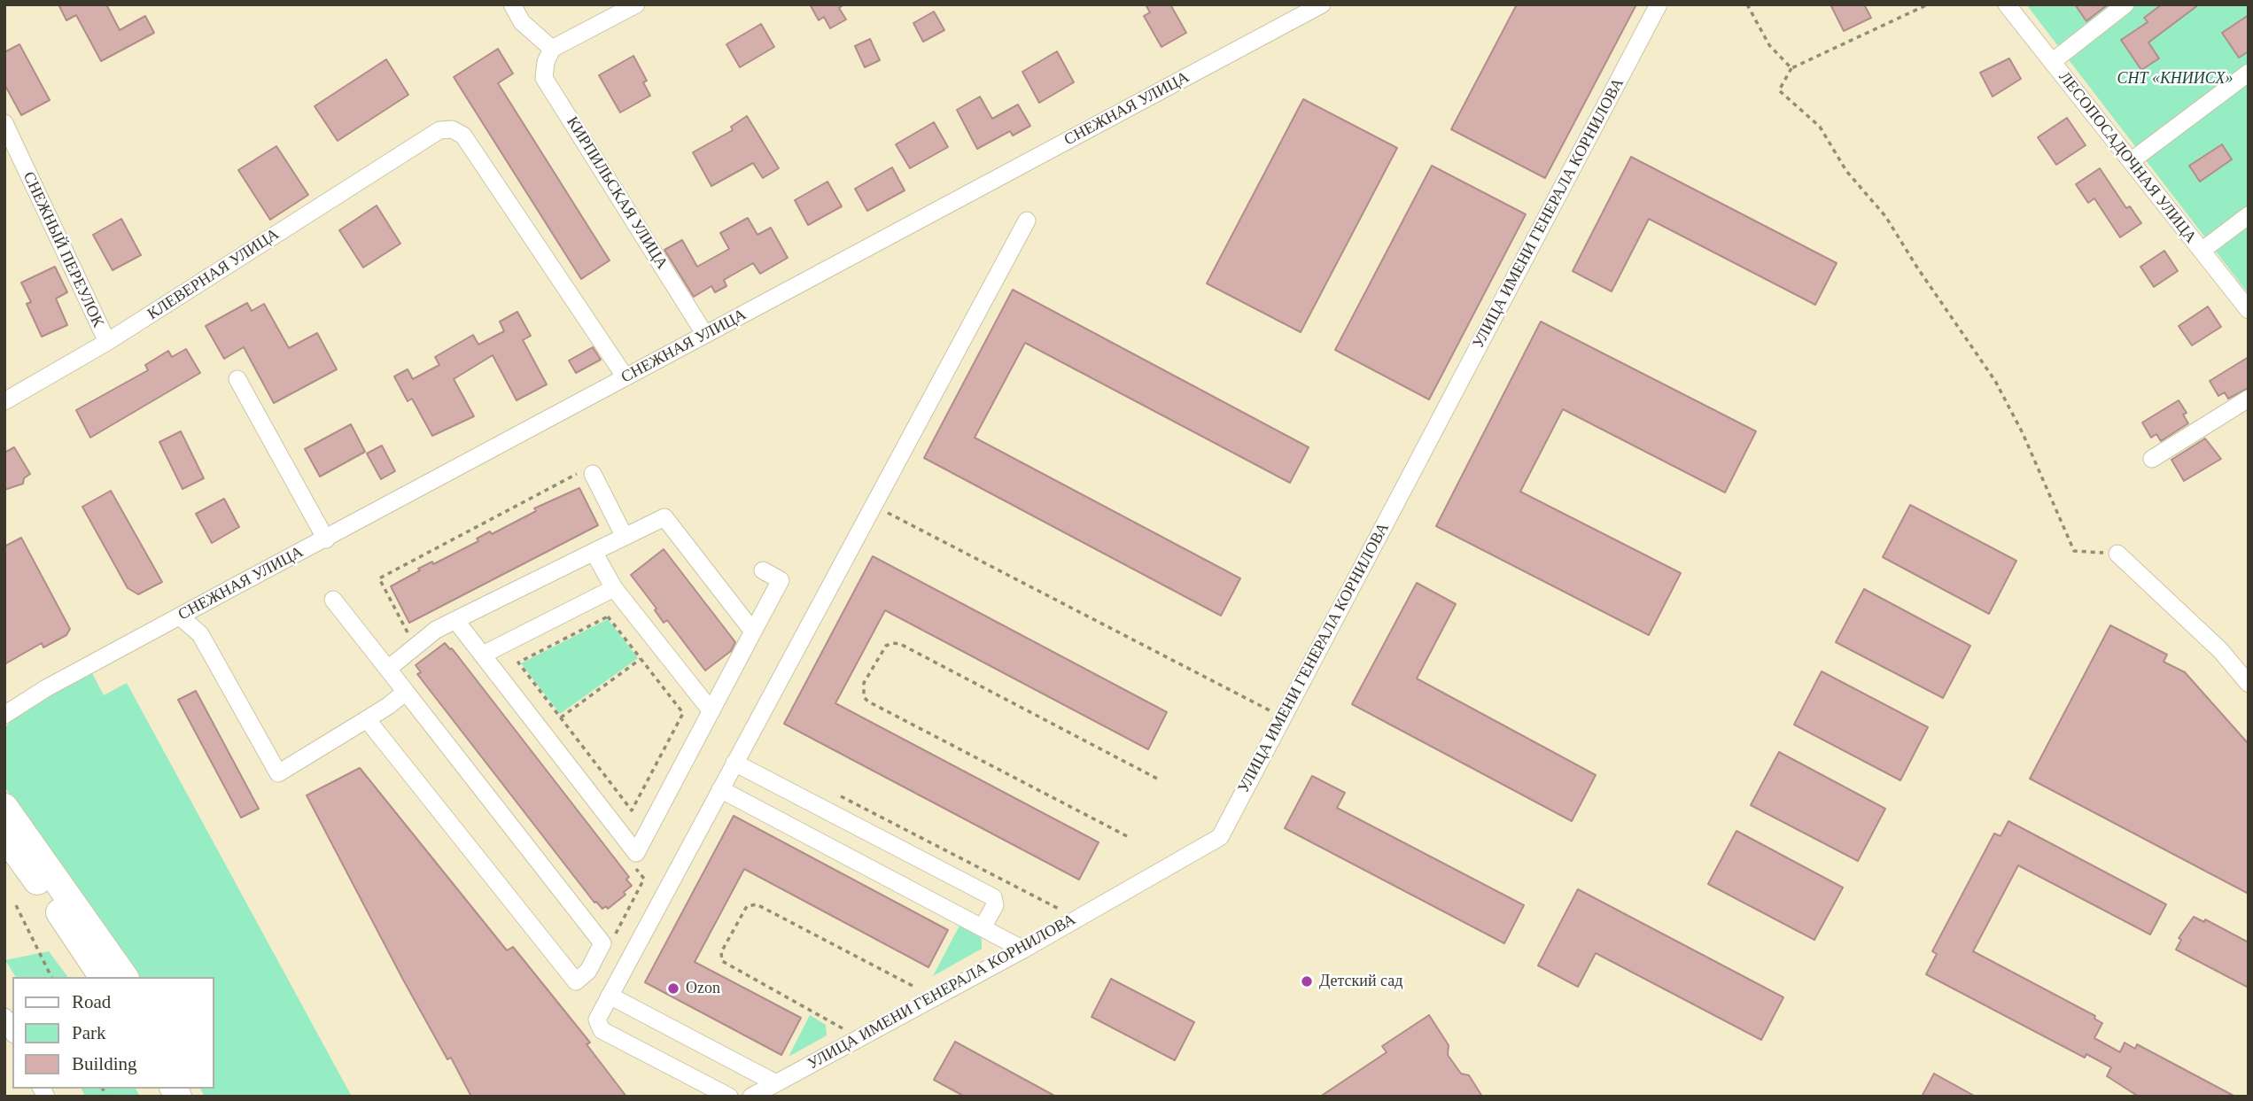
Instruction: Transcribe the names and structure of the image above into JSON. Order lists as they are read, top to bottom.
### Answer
{
  "streets": {
    "street": [
      "СНЕЖНАЯ УЛИЦА",
      "ЛЕСОПОСАДОЧНАЯ УЛИЦА",
      "КИРПИЛЬСКАЯ УЛИЦА",
      "УЛИЦА ИМЕНИ ГЕНЕРАЛА КОРНИЛОВА",
      "СНЕЖНЫЙ ПЕРЕУЛОК",
      "КЛЕВЕРНАЯ УЛИЦА"
    ]
  },
  "crossings": [
    ["СНЕЖНАЯ УЛИЦА", "КИРПИЛЬСКАЯ УЛИЦА"],
    ["СНЕЖНАЯ УЛИЦА", "КЛЕВЕРНАЯ УЛИЦА"],
    ["СНЕЖНЫЙ ПЕРЕУЛОК", "КЛЕВЕРНАЯ УЛИЦА"]
  ],
  "parks": ["СНТ «КНИИСХ»"],
  "places": ["Детский сад", "Ozon"],
  "legend": ["Road", "Park", "Building"]
}
